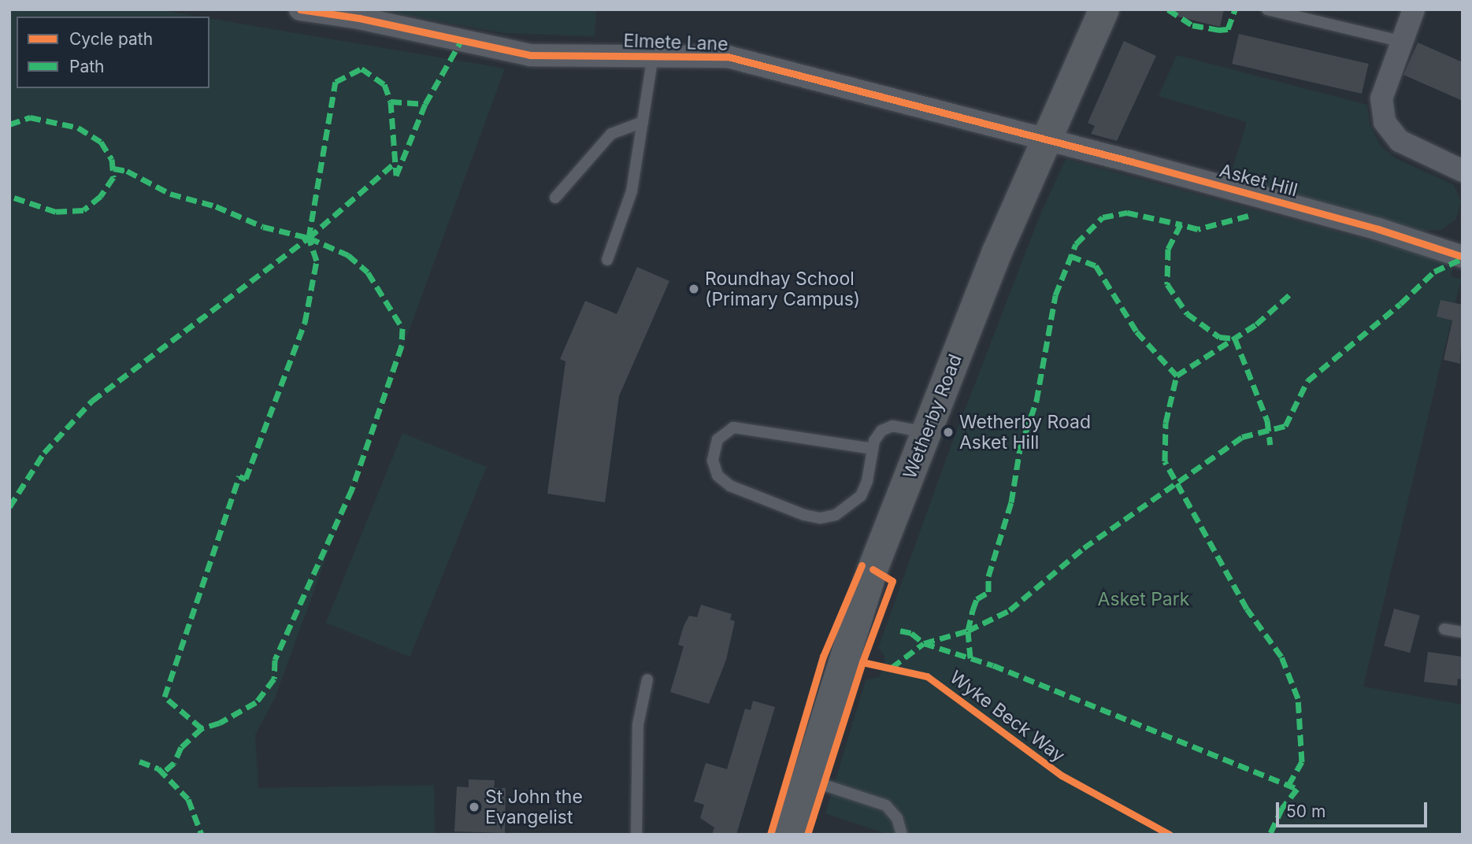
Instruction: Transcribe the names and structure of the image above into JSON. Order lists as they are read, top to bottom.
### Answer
{
  "streets": {
    "street": ["Elmete Lane", "Asket Hill", "Wetherby Road"],
    "cycle path": ["Wyke Beck Way"]
  },
  "crossings": [
    ["Elmete Lane", "Asket Hill"],
    ["Elmete Lane", "Wetherby Road"],
    ["Asket Hill", "Wetherby Road"]
  ],
  "parks": ["Asket Park"],
  "places": ["Roundhay School (Primary Campus)", "Wetherby Road Asket Hill", "St John the Evangelist"],
  "legend": ["Cycle path", "Path"],
  "scale_bar": "50 m"
}
